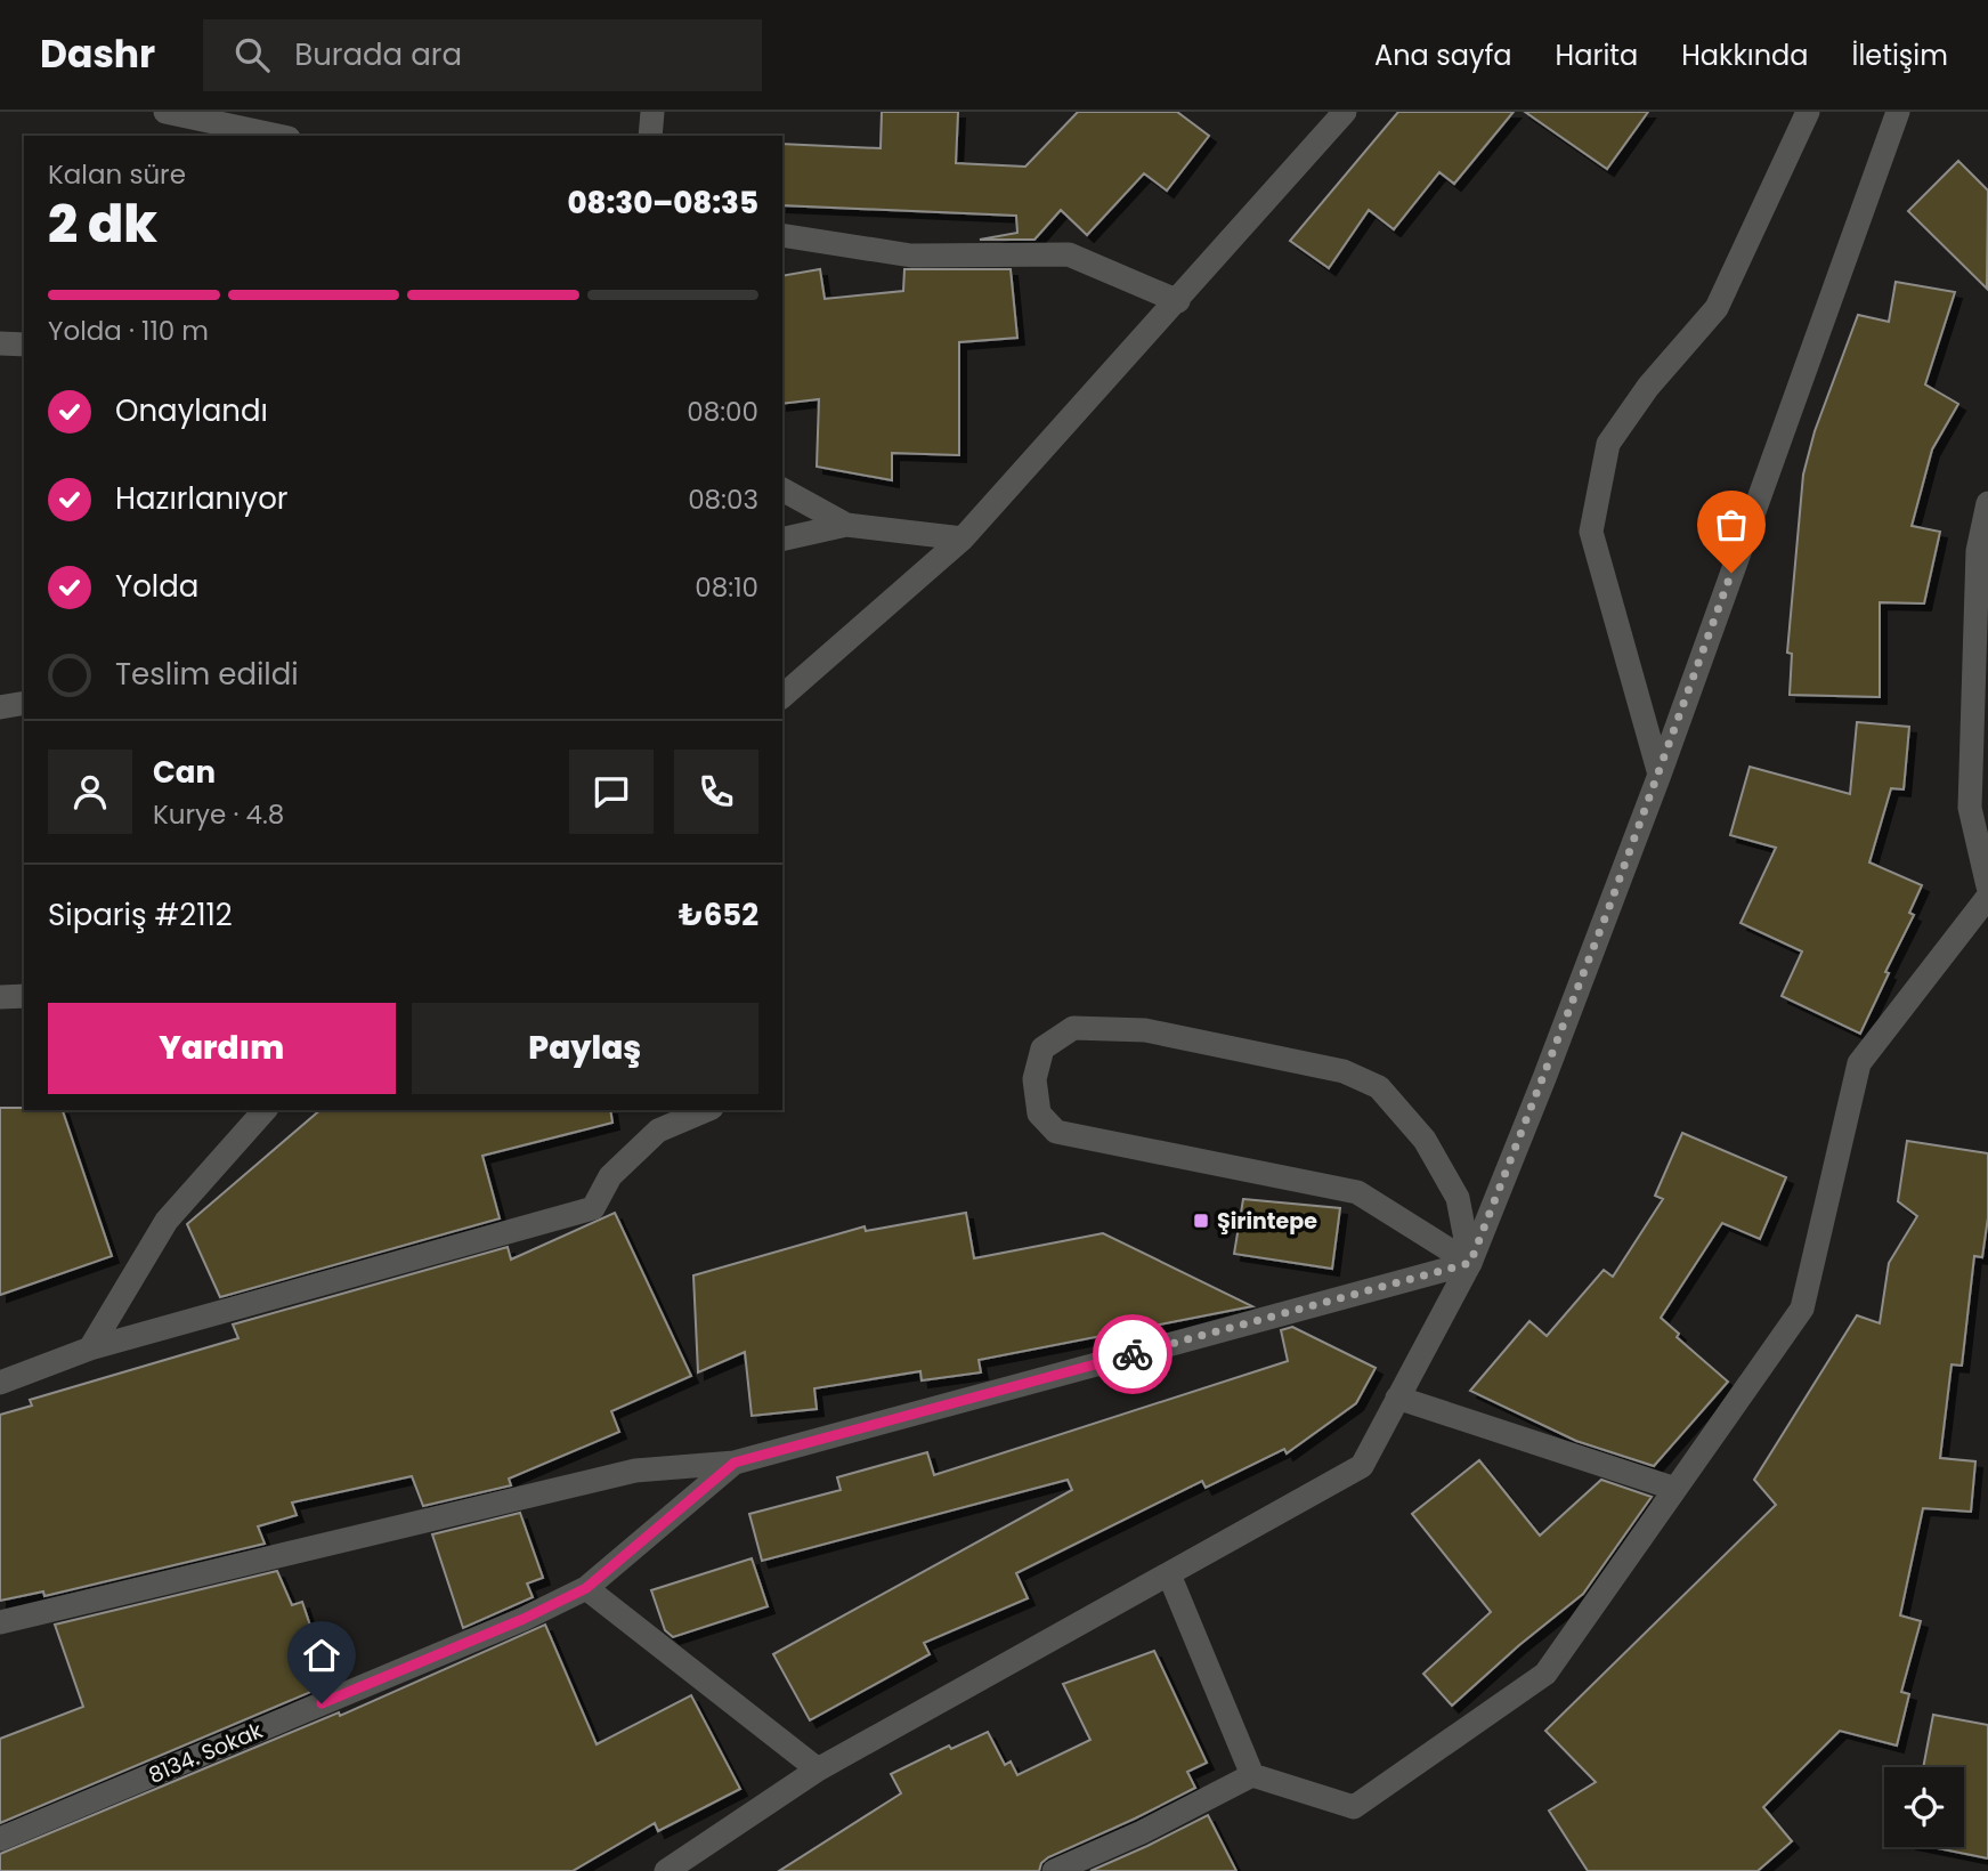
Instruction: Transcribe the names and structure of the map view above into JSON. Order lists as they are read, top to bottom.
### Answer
{
  "streets": {
    "street": ["8134. Sokak"]
  },
  "places": {
    "transit": ["Şirintepe"]
  },
  "page": {
    "header": "Dashr",
    "search": "Burada ara",
    "nav": [
      "Ana sayfa",
      "Harita",
      "Hakkında",
      "İletişim"
    ],
    "heading": ["2 dk", "Kalan süre", "08:30–08:35"],
    "panel": [
      "Can",
      "Kurye · 4.8",
      "Sipariş #2112",
      "₺652"
    ],
    "bar": "Yolda · 110 m",
    "list": [
      ["Onaylandı", "08:00"],
      ["Hazırlanıyor", "08:03"],
      ["Yolda", "08:10"],
      "Teslim edildi"
    ],
    "buttons": ["Yardım", "Paylaş"]
  }
}
